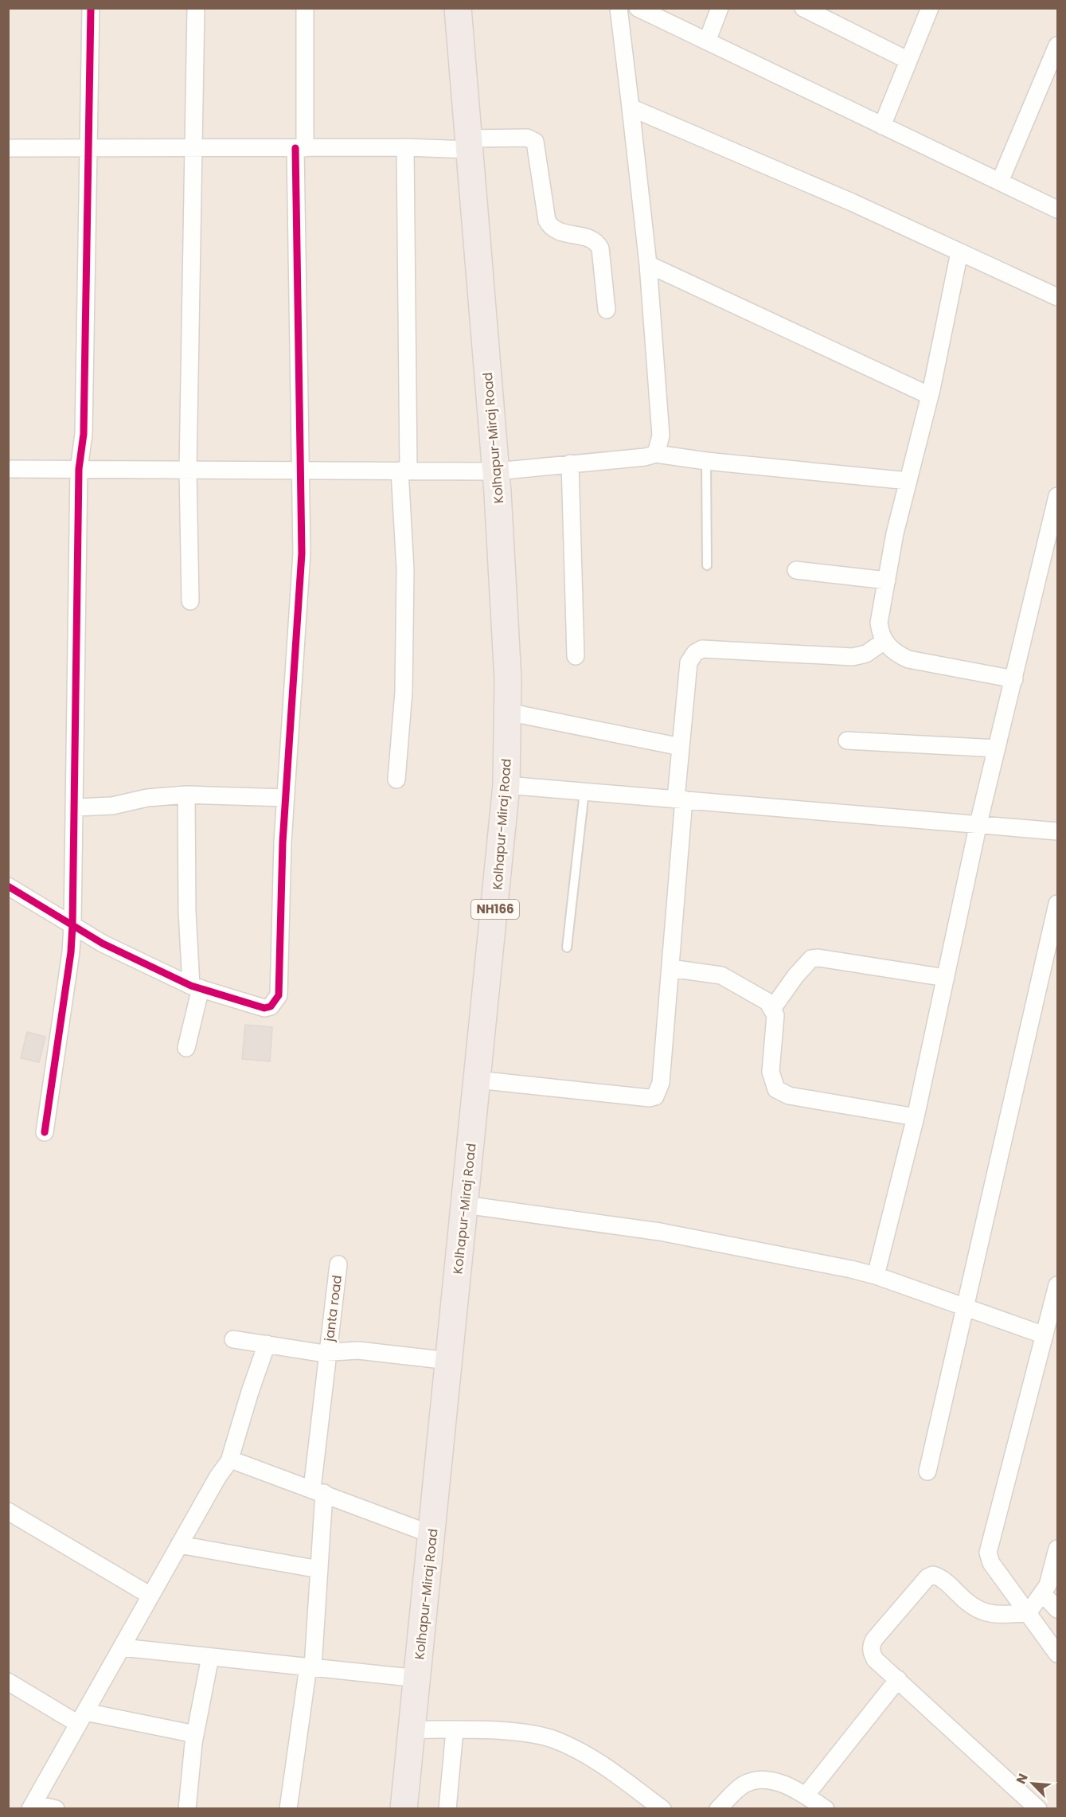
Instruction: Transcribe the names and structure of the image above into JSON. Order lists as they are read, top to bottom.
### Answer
{
  "streets": {
    "highway": ["Kolhapur-Miraj Road", "NH166"],
    "street": ["janta road"]
  },
  "north": "top left"
}
